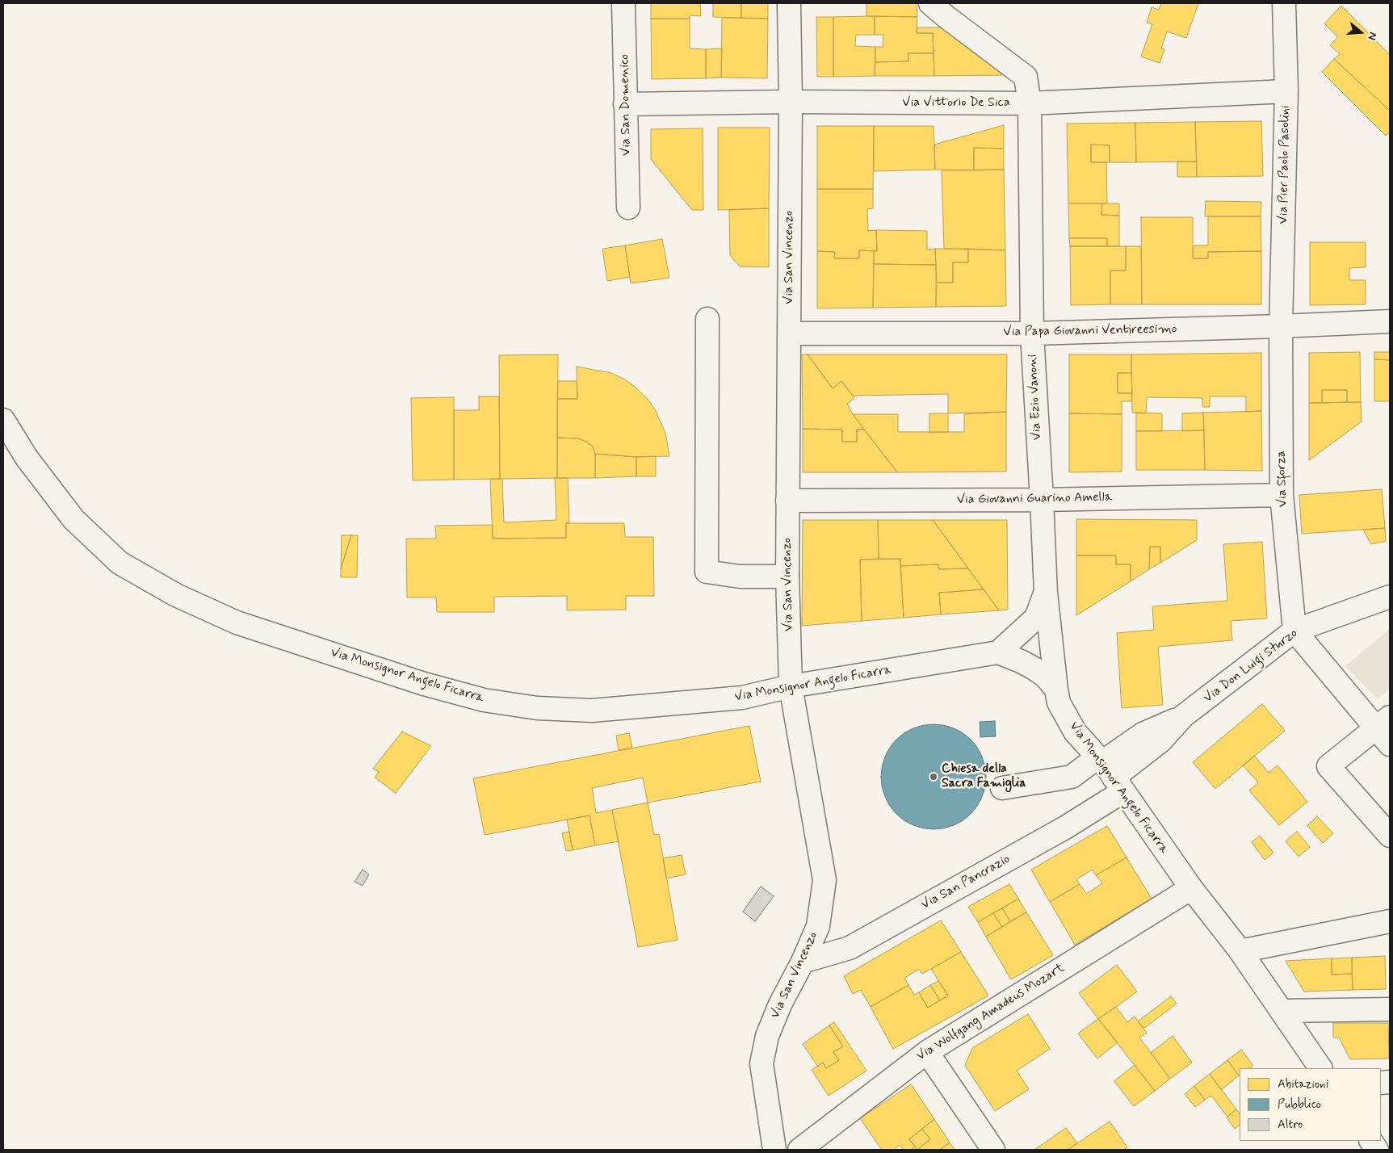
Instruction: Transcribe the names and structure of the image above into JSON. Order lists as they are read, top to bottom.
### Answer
{
  "streets": {
    "street": [
      "Via Vittorio De Sica",
      "Via San Domenico",
      "Via Pier Paolo Pasolini",
      "Via San Vincenzo",
      "Via Papa Giovanni Ventireesimo",
      "Via Ezio Vanoni",
      "Via Sforza",
      "Via Giovanni Guarino Amella",
      "Via Don Luigi Sturzo",
      "Via Monsignor Angelo Ficarra",
      "Via San Pancrazio",
      "Via Wolfgang Amadeus Mozart"
    ]
  },
  "crossings": [
    ["Via Vittorio De Sica", "Via San Domenico"],
    ["Via Vittorio De Sica", "Via Pier Paolo Pasolini"],
    ["Via Vittorio De Sica", "Via San Vincenzo"],
    ["Via Vittorio De Sica", "Via Ezio Vanoni"],
    ["Via Pier Paolo Pasolini", "Via Papa Giovanni Ventireesimo"],
    ["Via Pier Paolo Pasolini", "Via Sforza"],
    ["Via San Vincenzo", "Via Papa Giovanni Ventireesimo"],
    ["Via San Vincenzo", "Via Giovanni Guarino Amella"],
    ["Via San Vincenzo", "Via Monsignor Angelo Ficarra"],
    ["Via San Vincenzo", "Via San Pancrazio"],
    ["Via Papa Giovanni Ventireesimo", "Via Ezio Vanoni"],
    ["Via Papa Giovanni Ventireesimo", "Via Sforza"],
    ["Via Ezio Vanoni", "Via Giovanni Guarino Amella"],
    ["Via Ezio Vanoni", "Via Monsignor Angelo Ficarra"],
    ["Via Sforza", "Via Giovanni Guarino Amella"],
    ["Via Sforza", "Via Don Luigi Sturzo"],
    ["Via Don Luigi Sturzo", "Via Monsignor Angelo Ficarra"],
    ["Via Don Luigi Sturzo", "Via San Pancrazio"],
    ["Via Monsignor Angelo Ficarra", "Via San Pancrazio"],
    ["Via Monsignor Angelo Ficarra", "Via Wolfgang Amadeus Mozart"]
  ],
  "places": ["Chiesa della Sacra Famiglia"],
  "legend": ["Abitazioni", "Pubblico", "Altro"],
  "north": "right"
}
